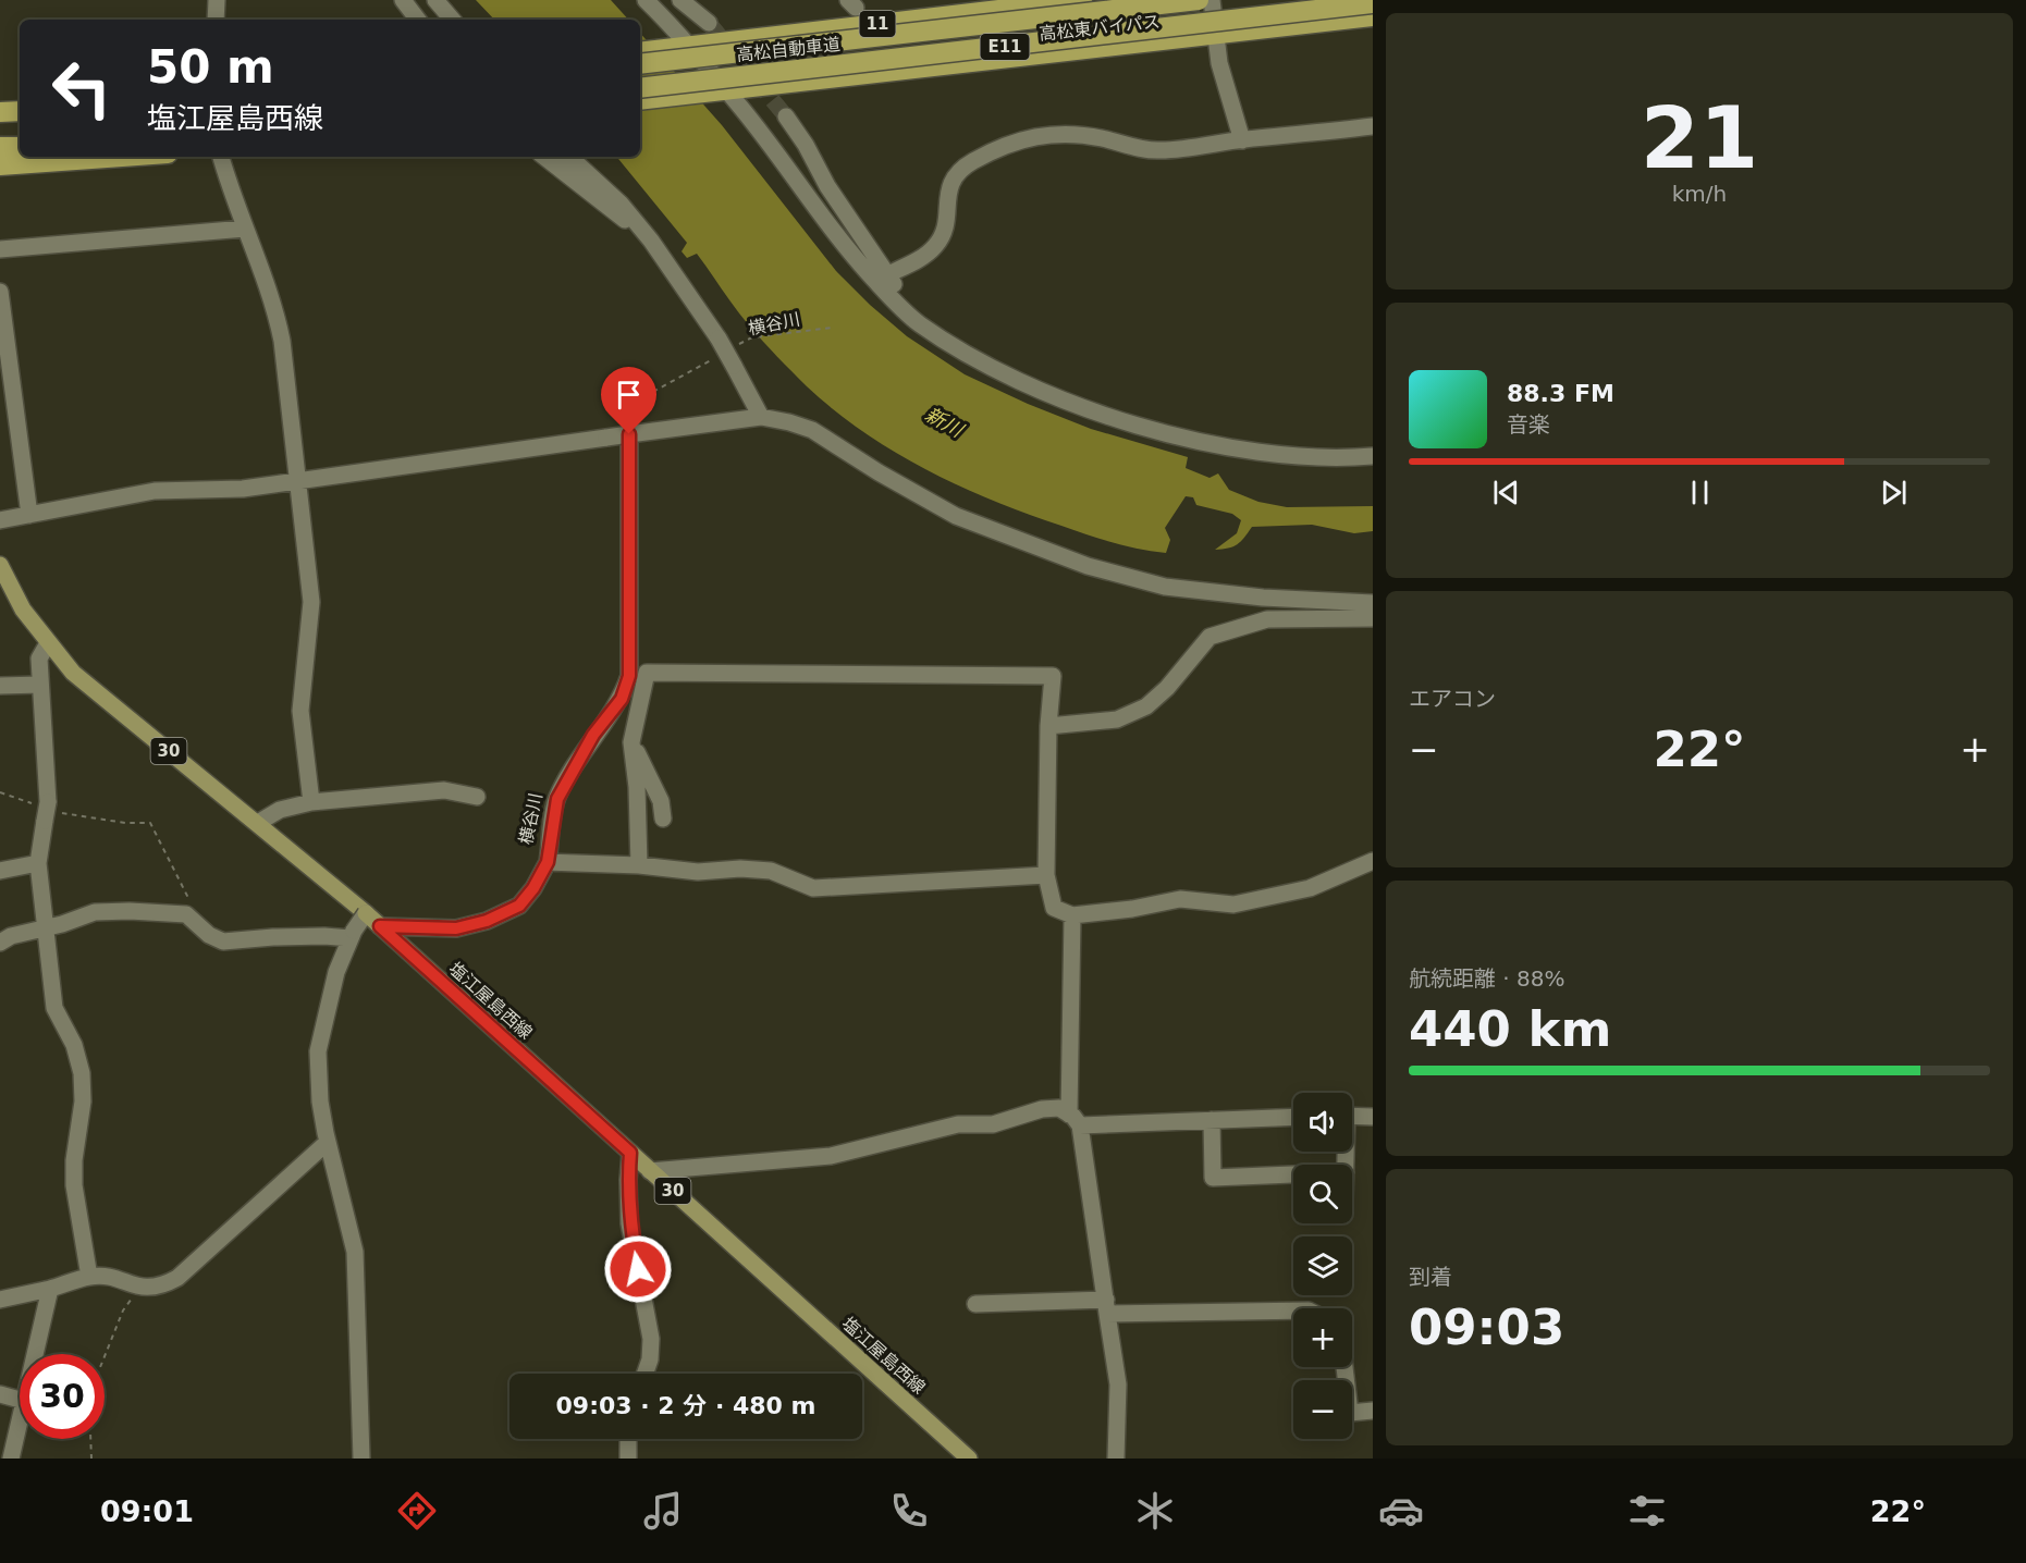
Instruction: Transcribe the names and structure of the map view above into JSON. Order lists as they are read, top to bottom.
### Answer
{
  "streets": {
    "highway": [
      "11",
      "高松東バイパス",
      "E11",
      "高松自動車道"
    ],
    "main road": ["30", "塩江屋島西線"],
    "path": ["横谷川"]
  },
  "water": ["新川"],
  "page": {
    "tile": [
      ["21", "km/h"],
      "エアコン",
      ["航続距離 · 88%", "440 km"],
      ["到着", "09:03"]
    ],
    "turn": ["50 m", "塩江屋島西線"],
    "song": ["88.3 FM", "音楽"],
    "heat": ["−", "22°", "+"],
    "map_buttons": ["+", "−"],
    "limit": "30",
    "trip": "09:03 · 2 分 · 480 m",
    "tabs": ["09:01", "22°"]
  }
}
